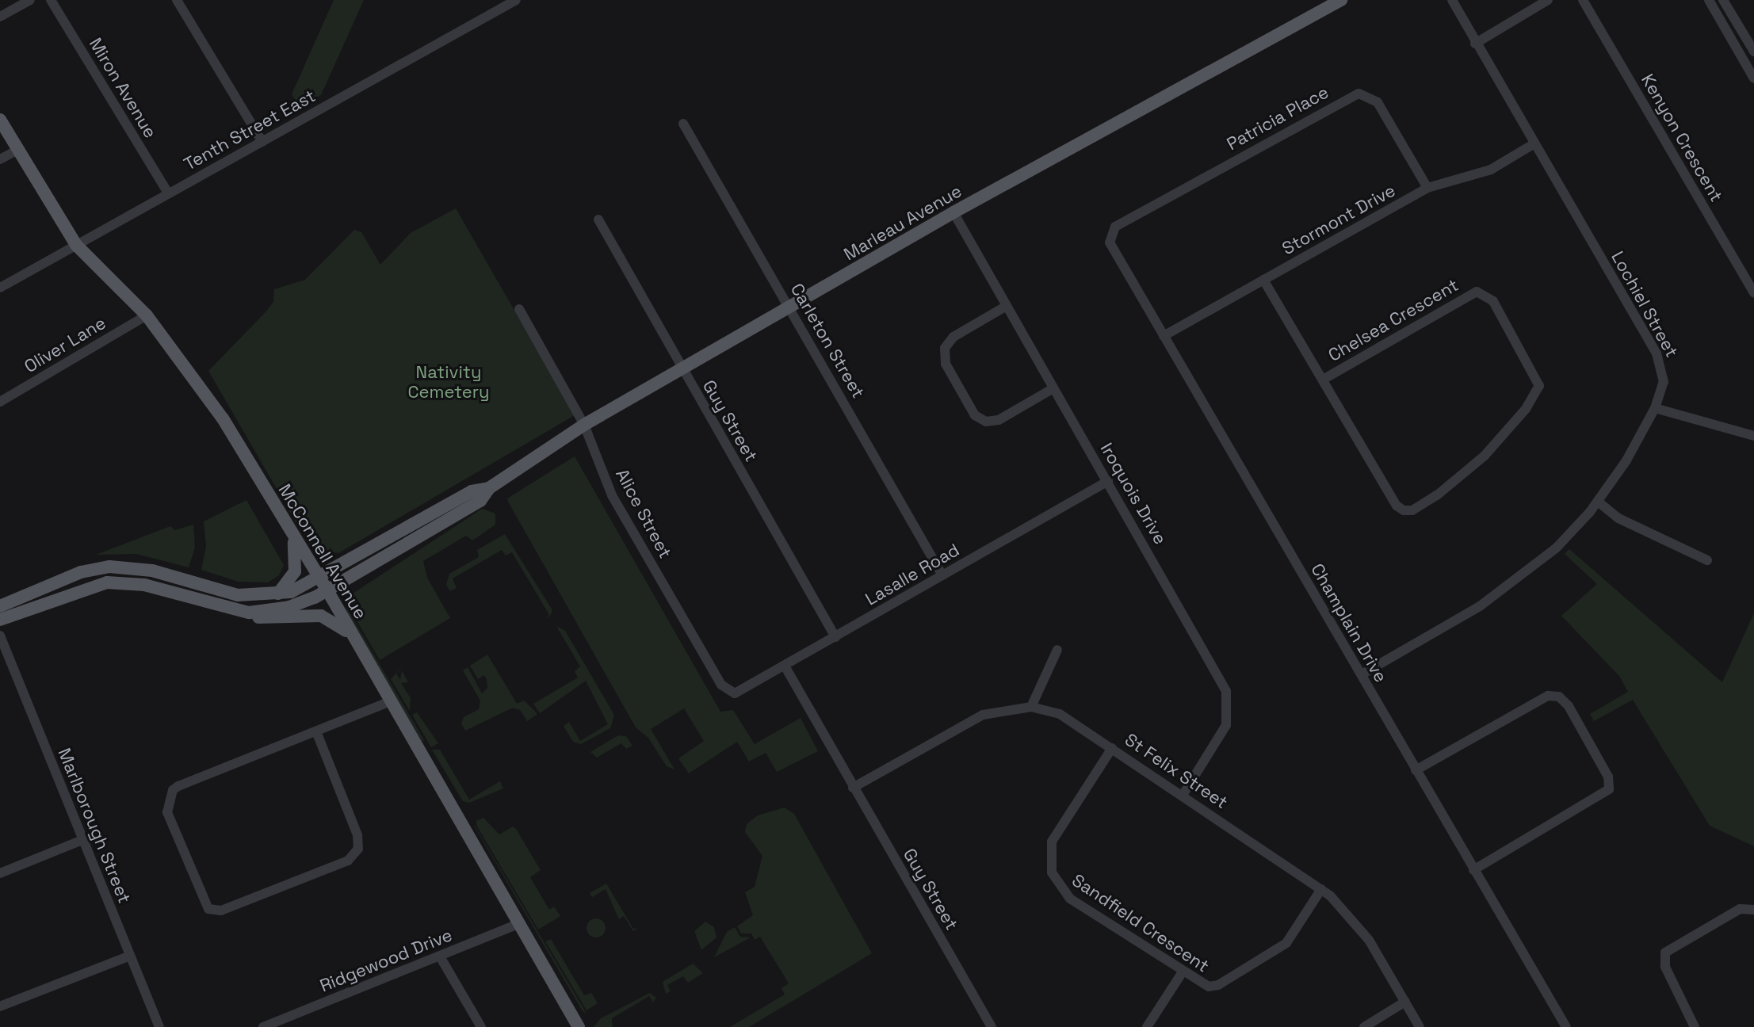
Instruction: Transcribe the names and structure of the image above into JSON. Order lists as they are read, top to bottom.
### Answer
{
  "streets": {
    "main road": ["Marleau Avenue", "McConnell Avenue"],
    "street": [
      "Miron Avenue",
      "Patricia Place",
      "Tenth Street East",
      "Kenyon Crescent",
      "Stormont Drive",
      "Lochiel Street",
      "Chelsea Crescent",
      "Carleton Street",
      "Oliver Lane",
      "Guy Street",
      "Iroquois Drive",
      "Alice Street",
      "Lasalle Road",
      "Champlain Drive",
      "St Felix Street",
      "Marlborough Street",
      "Sandfield Crescent",
      "Ridgewood Drive"
    ]
  },
  "crossings": [
    ["Miron Avenue", "Tenth Street East"],
    ["Patricia Place", "Stormont Drive"],
    ["Patricia Place", "Champlain Drive"],
    ["Tenth Street East", "McConnell Avenue"],
    ["Stormont Drive", "Lochiel Street"],
    ["Stormont Drive", "Chelsea Crescent"],
    ["Stormont Drive", "Champlain Drive"],
    ["Marleau Avenue", "Carleton Street"],
    ["Marleau Avenue", "Guy Street"],
    ["Marleau Avenue", "Iroquois Drive"],
    ["Marleau Avenue", "Alice Street"],
    ["Marleau Avenue", "McConnell Avenue"],
    ["Lochiel Street", "Champlain Drive"],
    ["Carleton Street", "Lasalle Road"],
    ["Oliver Lane", "McConnell Avenue"],
    ["Guy Street", "Lasalle Road"],
    ["Guy Street", "St Felix Street"],
    ["Iroquois Drive", "Lasalle Road"],
    ["Iroquois Drive", "St Felix Street"],
    ["Alice Street", "Lasalle Road"],
    ["McConnell Avenue", "Ridgewood Drive"],
    ["St Felix Street", "Sandfield Crescent"]
  ],
  "parks": ["Nativity Cemetery"]
}
